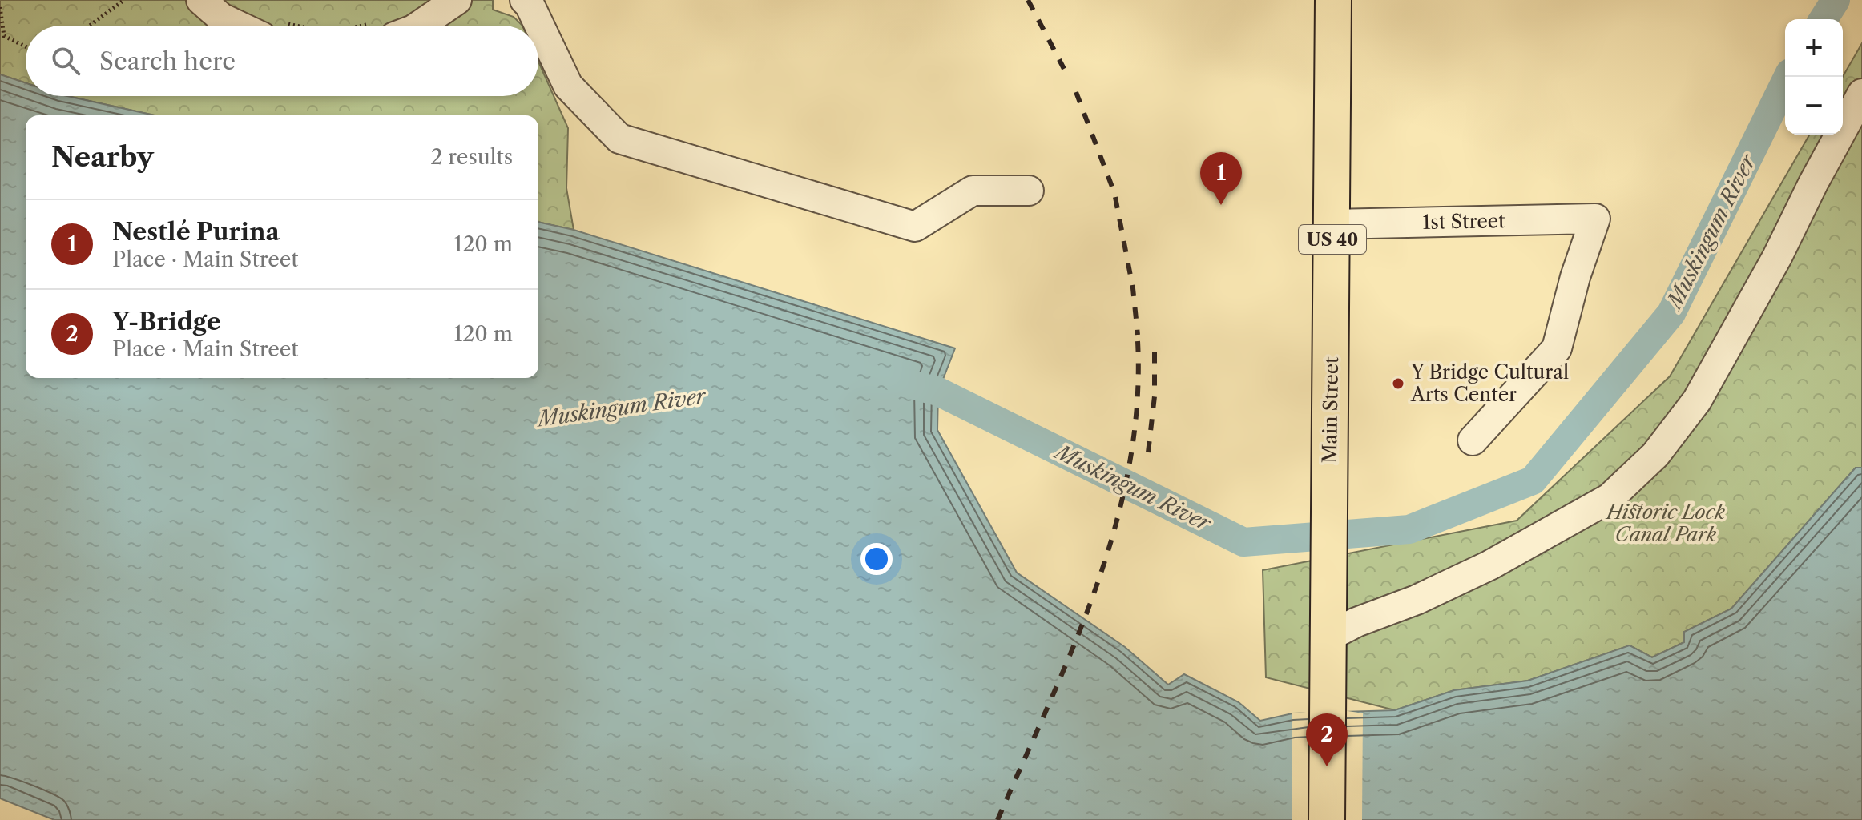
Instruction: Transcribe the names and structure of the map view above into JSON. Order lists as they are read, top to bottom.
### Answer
{
  "streets": {
    "main road": ["US 40", "Main Street"],
    "street": ["1st Street"]
  },
  "crossings": [
    ["1st Street", "Main Street"]
  ],
  "water": ["Muskingum River"],
  "parks": ["Historic Lock Canal Park"],
  "places": ["Y Bridge Cultural Arts Center"],
  "page": {
    "map_buttons": ["+", "−"],
    "search": "Search here",
    "heading": ["Nearby", "2 results"],
    "pins": ["1", "2"],
    "list": [
      {
        "mark": "1",
        "name": "Nestlé Purina",
        "note": "Place · Main Street",
        "value": "120 m"
      },
      {
        "mark": "2",
        "name": "Y-Bridge",
        "note": "Place · Main Street",
        "value": "120 m"
      }
    ]
  }
}
